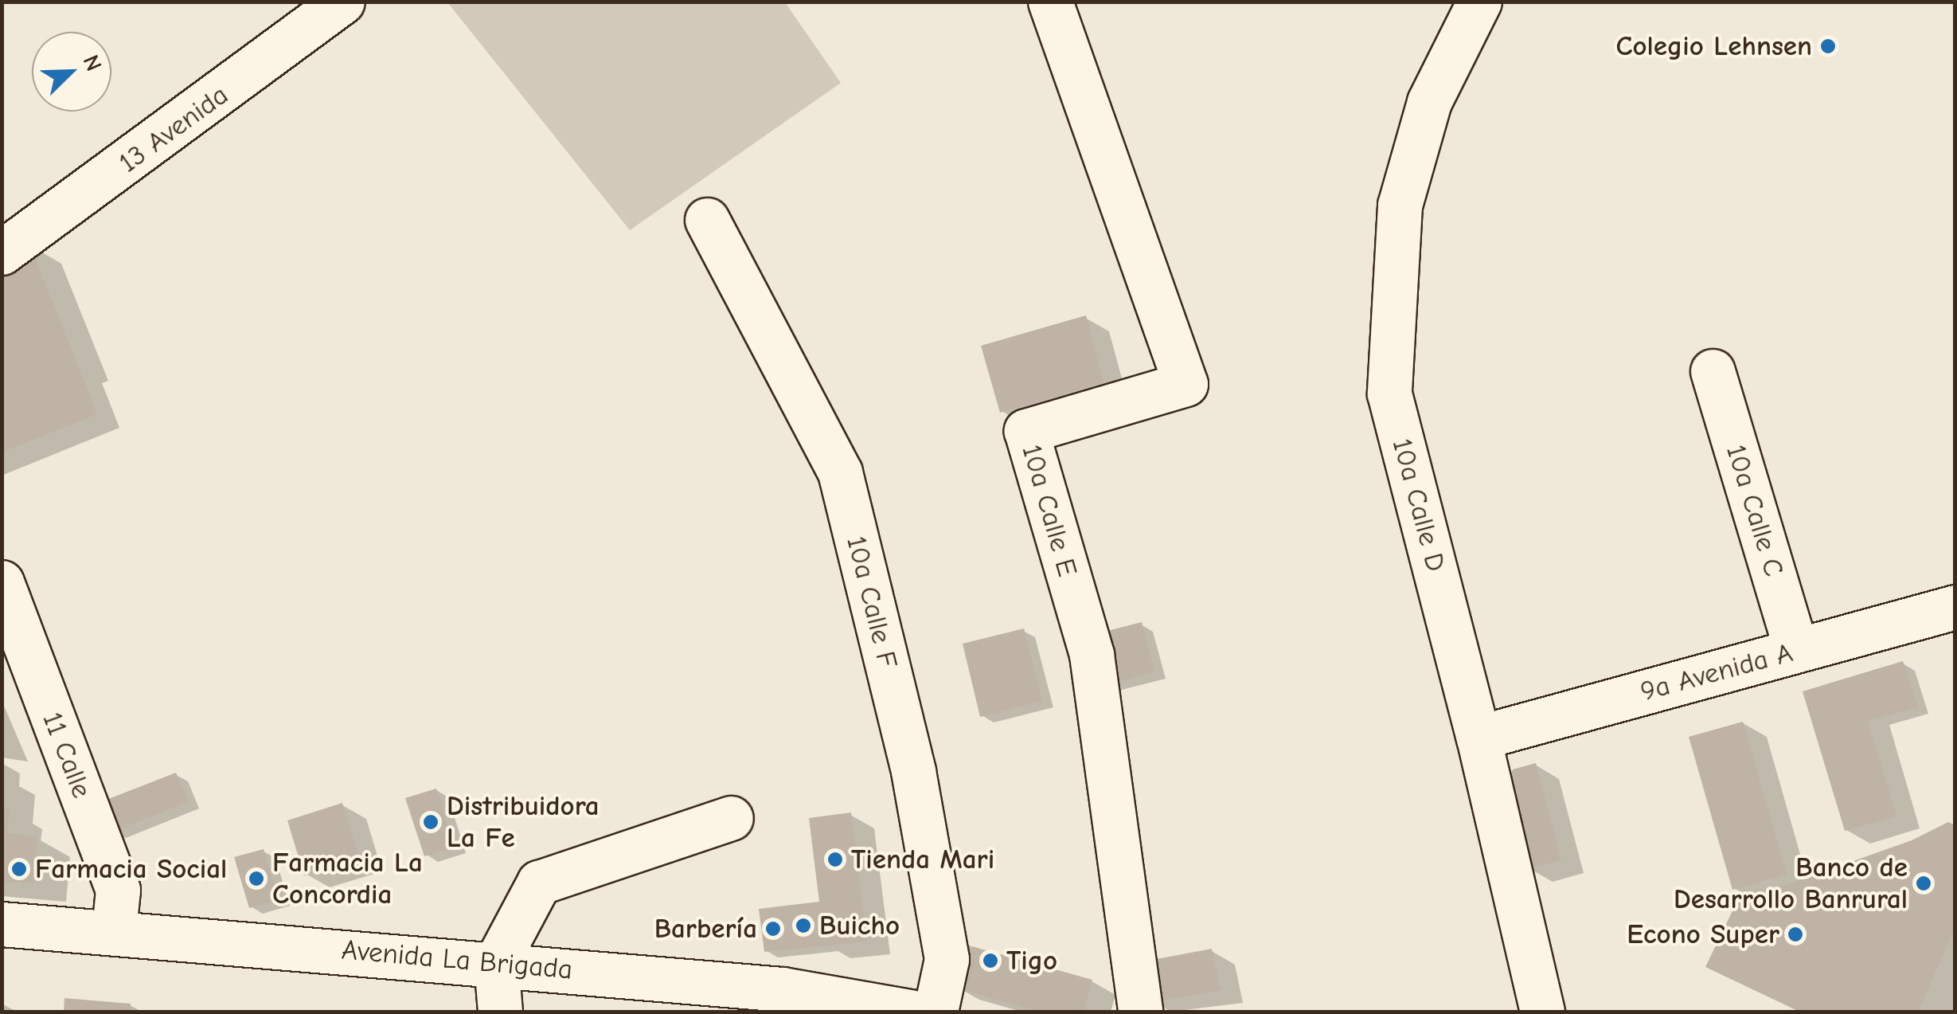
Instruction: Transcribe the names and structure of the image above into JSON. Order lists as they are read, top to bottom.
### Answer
{
  "streets": {
    "street": [
      "13 Avenida",
      "10a Calle D",
      "10a Calle E",
      "10a Calle C",
      "10a Calle F",
      "9a Avenida A",
      "11 Calle",
      "Avenida La Brigada"
    ]
  },
  "crossings": [
    ["10a Calle D", "9a Avenida A"],
    ["10a Calle C", "9a Avenida A"],
    ["11 Calle", "Avenida La Brigada"]
  ],
  "places": [
    "Colegio Lehnsen",
    "Distribuidora La Fe",
    "Tienda Mari",
    "Farmacia Social",
    "Farmacia La Concordia",
    "Banco de Desarrollo Banrural",
    "Buicho",
    "Barbería",
    "Econo Super",
    "Tigo"
  ],
  "north": "top right"
}
